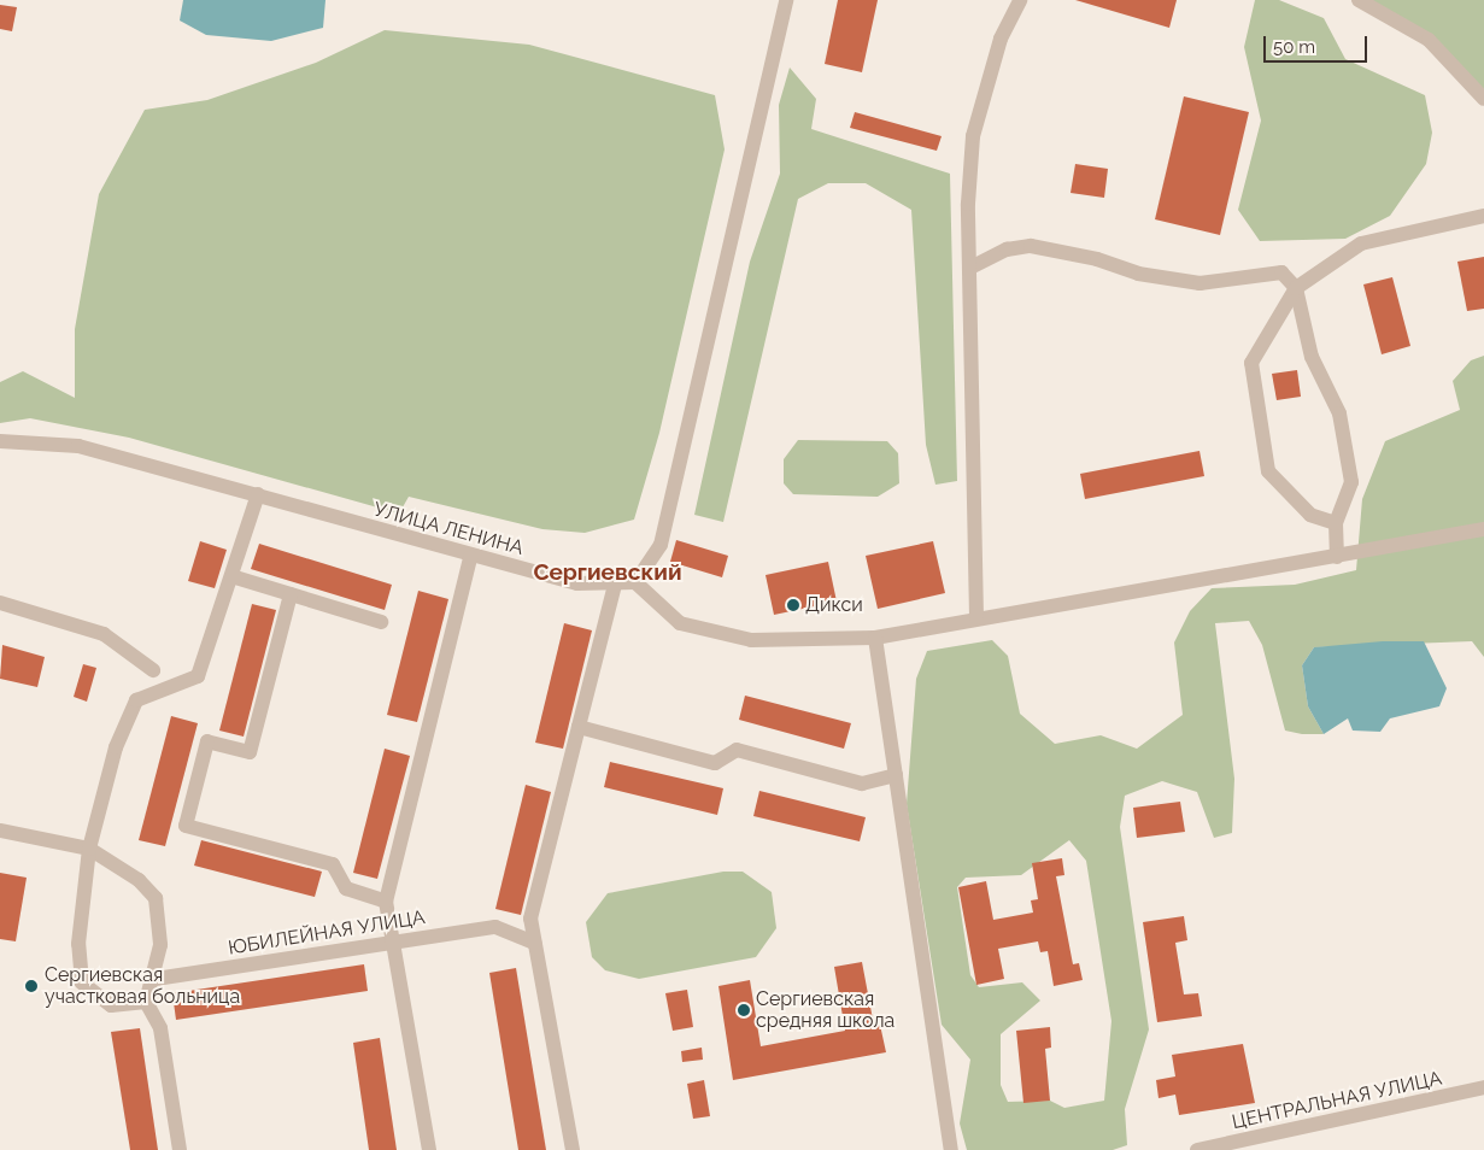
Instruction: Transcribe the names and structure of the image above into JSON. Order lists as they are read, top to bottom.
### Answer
{
  "streets": {
    "street": ["УЛИЦА ЛЕНИНА", "ЮБИЛЕЙНАЯ УЛИЦА", "ЦЕНТРАЛЬНАЯ УЛИЦА"]
  },
  "districts": ["Сергиевский"],
  "places": ["Дикси", "Сергиевская участковая больница", "Сергиевская средняя школа"],
  "scale_bar": "50 m"
}
